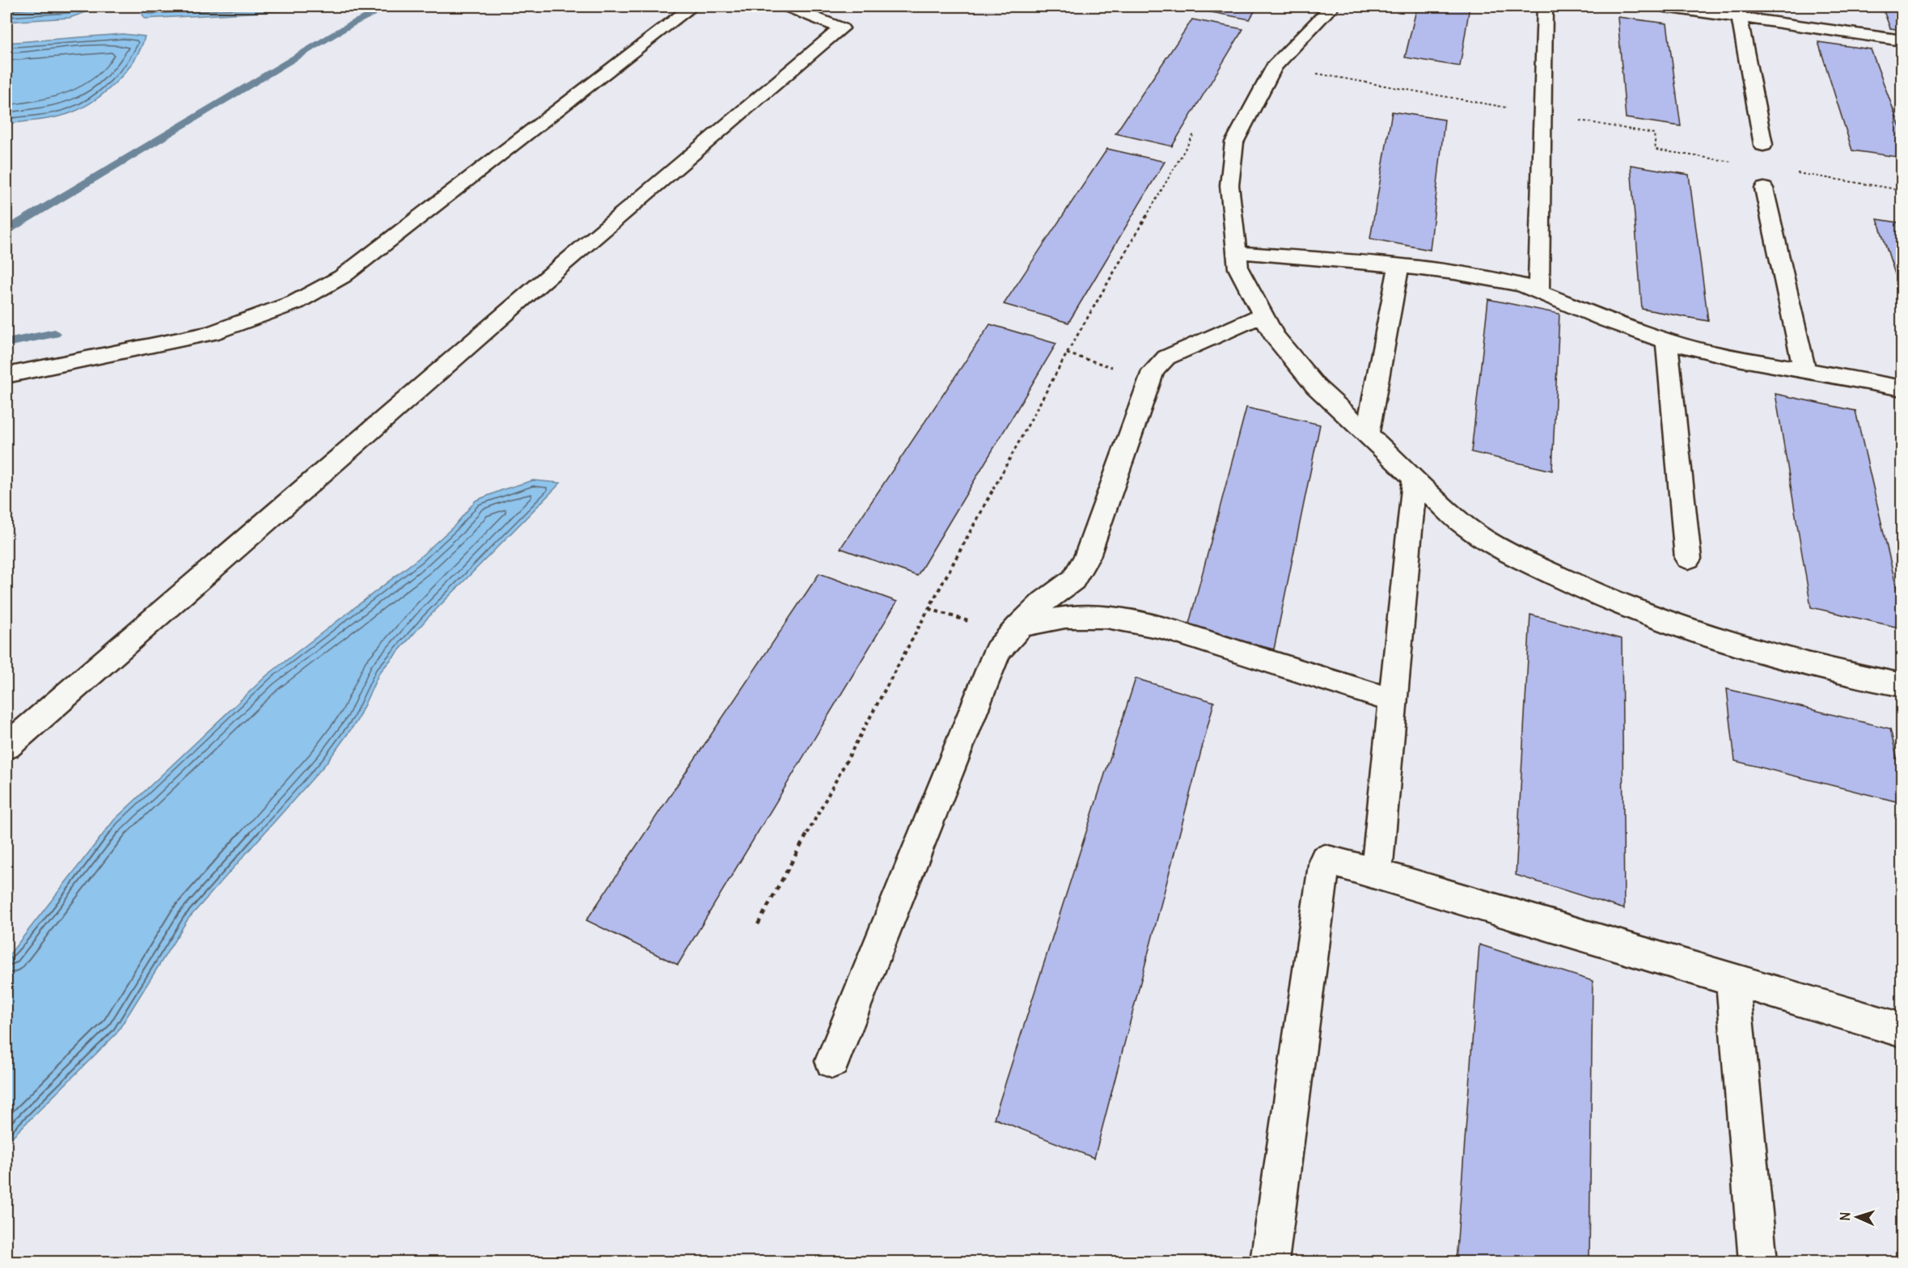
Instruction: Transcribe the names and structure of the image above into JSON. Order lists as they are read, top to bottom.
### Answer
{
  "north": "left"
}
